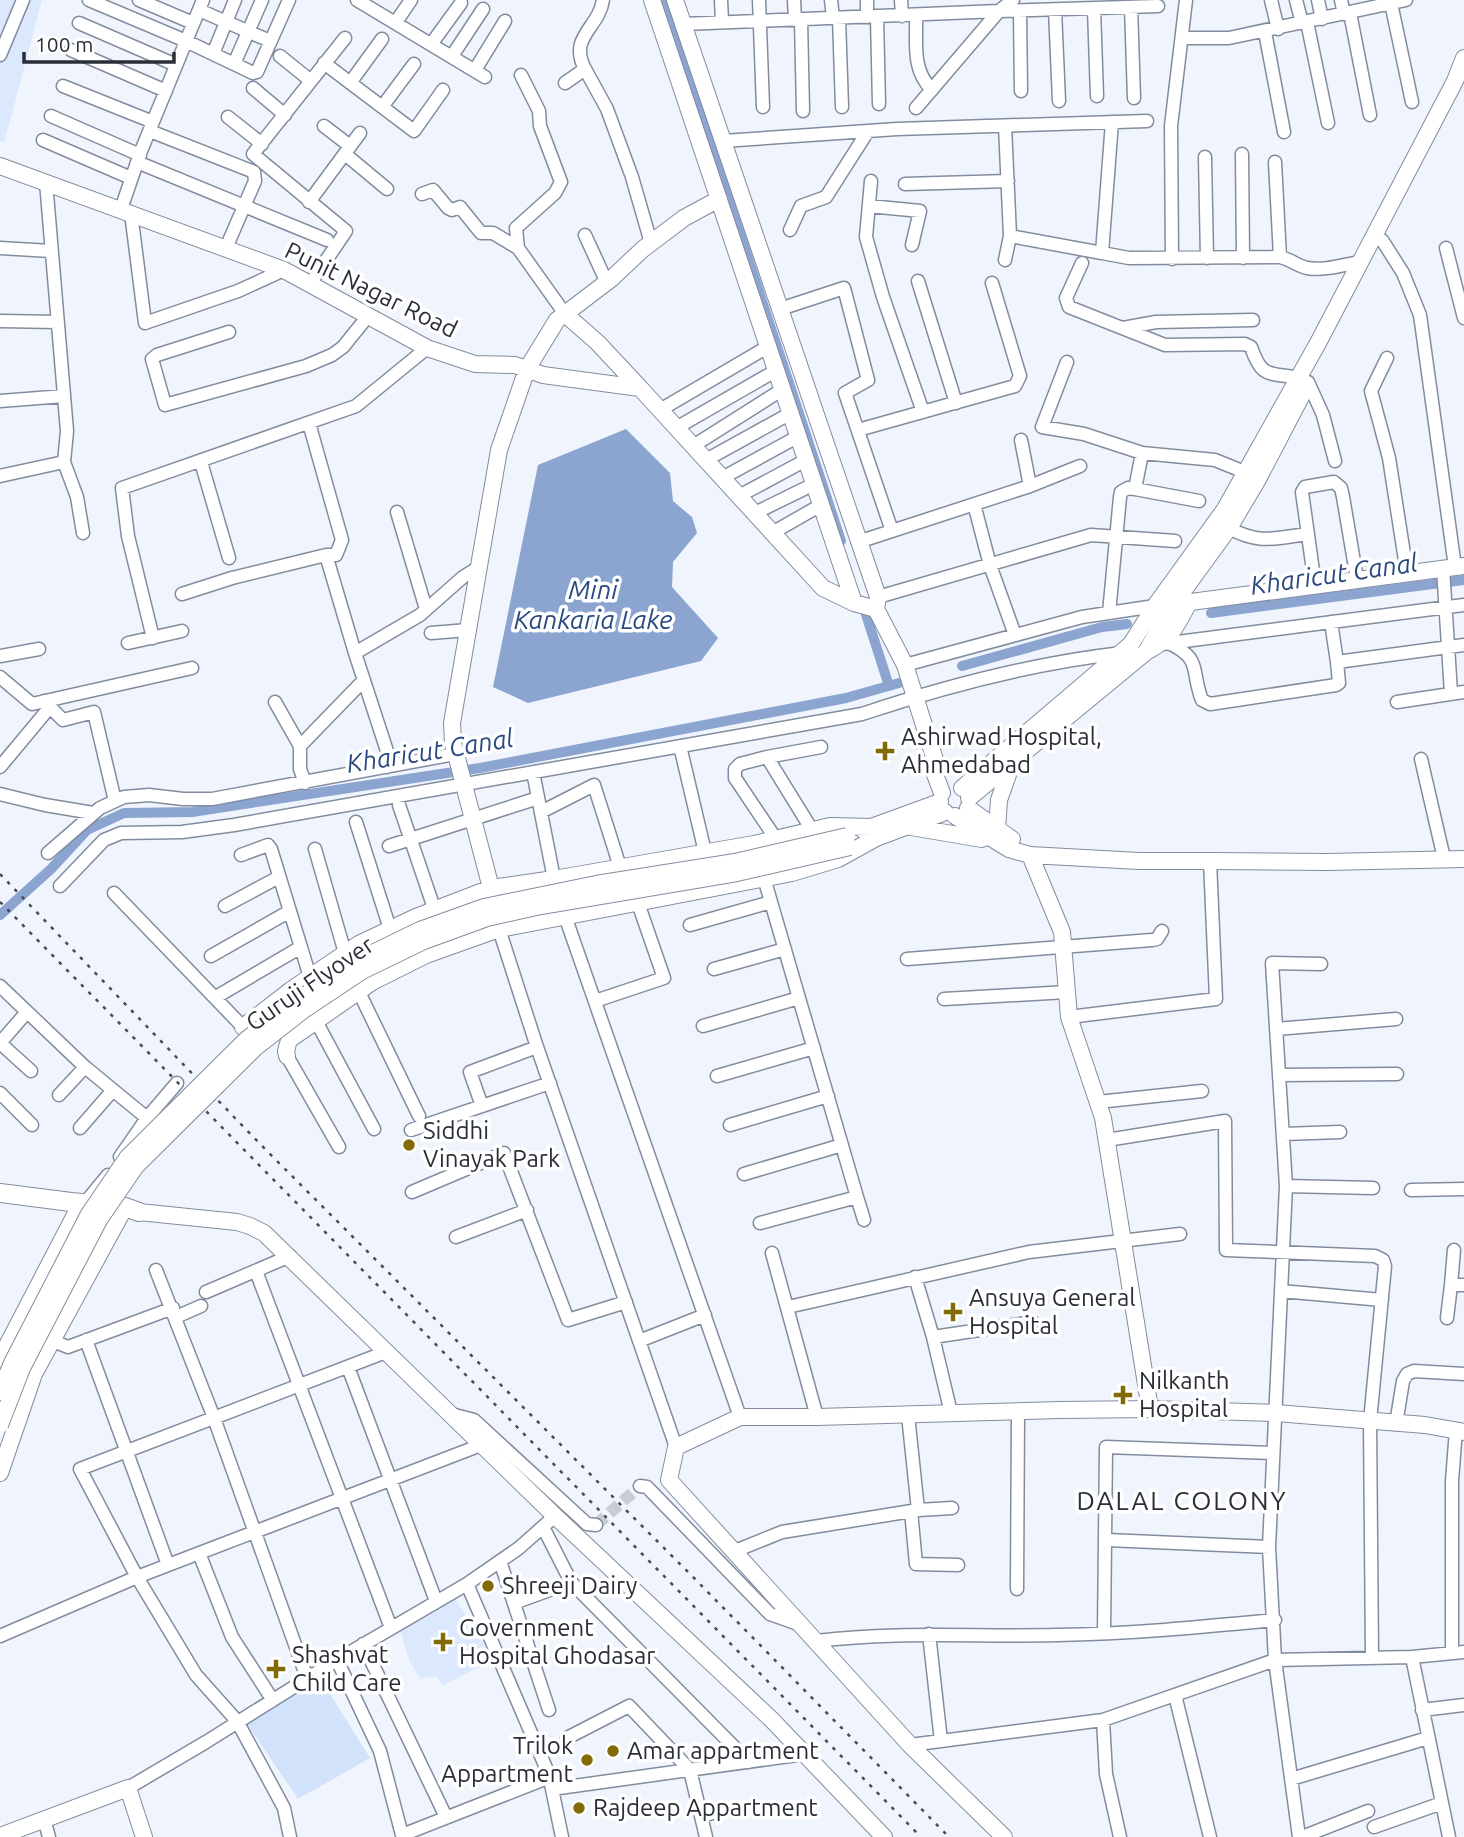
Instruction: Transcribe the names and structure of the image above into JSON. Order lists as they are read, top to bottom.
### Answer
{
  "streets": {
    "street": ["Punit Nagar Road", "Guruji Flyover"]
  },
  "districts": ["DALAL COLONY"],
  "water": ["Kharicut Canal", "Mini Kankaria Lake"],
  "places": {
    "health": [
      "Ashirwad Hospital, Ahmedabad",
      "Ansuya General Hospital",
      "Nilkanth Hospital",
      "Government Hospital Ghodasar",
      "Shashvat Child Care"
    ],
    "other": [
      "Siddhi Vinayak Park",
      "Shreeji Dairy",
      "Amar appartment",
      "Trilok Appartment",
      "Rajdeep Appartment"
    ]
  },
  "scale_bar": "100 m"
}
